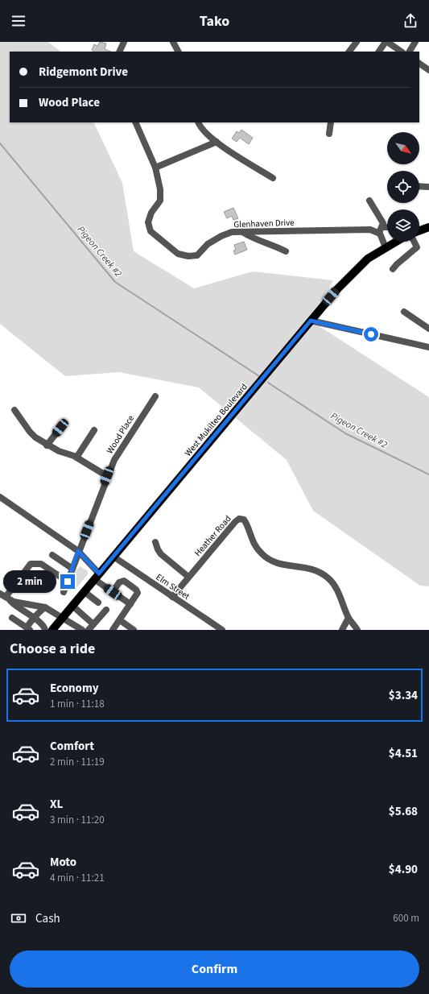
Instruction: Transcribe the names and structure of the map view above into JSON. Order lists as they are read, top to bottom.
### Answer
{
  "streets": {
    "main road": ["West Mukilteo Boulevard"],
    "street": [
      "Glenhaven Drive",
      "Wood Place",
      "Heather Road",
      "Elm Street"
    ]
  },
  "crossings": [
    ["West Mukilteo Boulevard", "Elm Street"],
    ["Heather Road", "Elm Street"]
  ],
  "water": ["Pigeon Creek #2"],
  "north": "bottom right",
  "page": {
    "header": "Tako",
    "banner": ["Ridgemont Drive", "Wood Place"],
    "bubble": "2 min",
    "heading": "Choose a ride",
    "list": [
      {
        "name": "Economy",
        "note": "1 min · 11:18",
        "value": "$3.34"
      },
      {
        "name": "Comfort",
        "note": "2 min · 11:19",
        "value": "$4.51"
      },
      {
        "name": "XL",
        "note": "3 min · 11:20",
        "value": "$5.68"
      },
      {
        "name": "Moto",
        "note": "4 min · 11:21",
        "value": "$4.90"
      }
    ],
    "pay": ["Cash", "600 m"],
    "buttons": "Confirm"
  }
}
